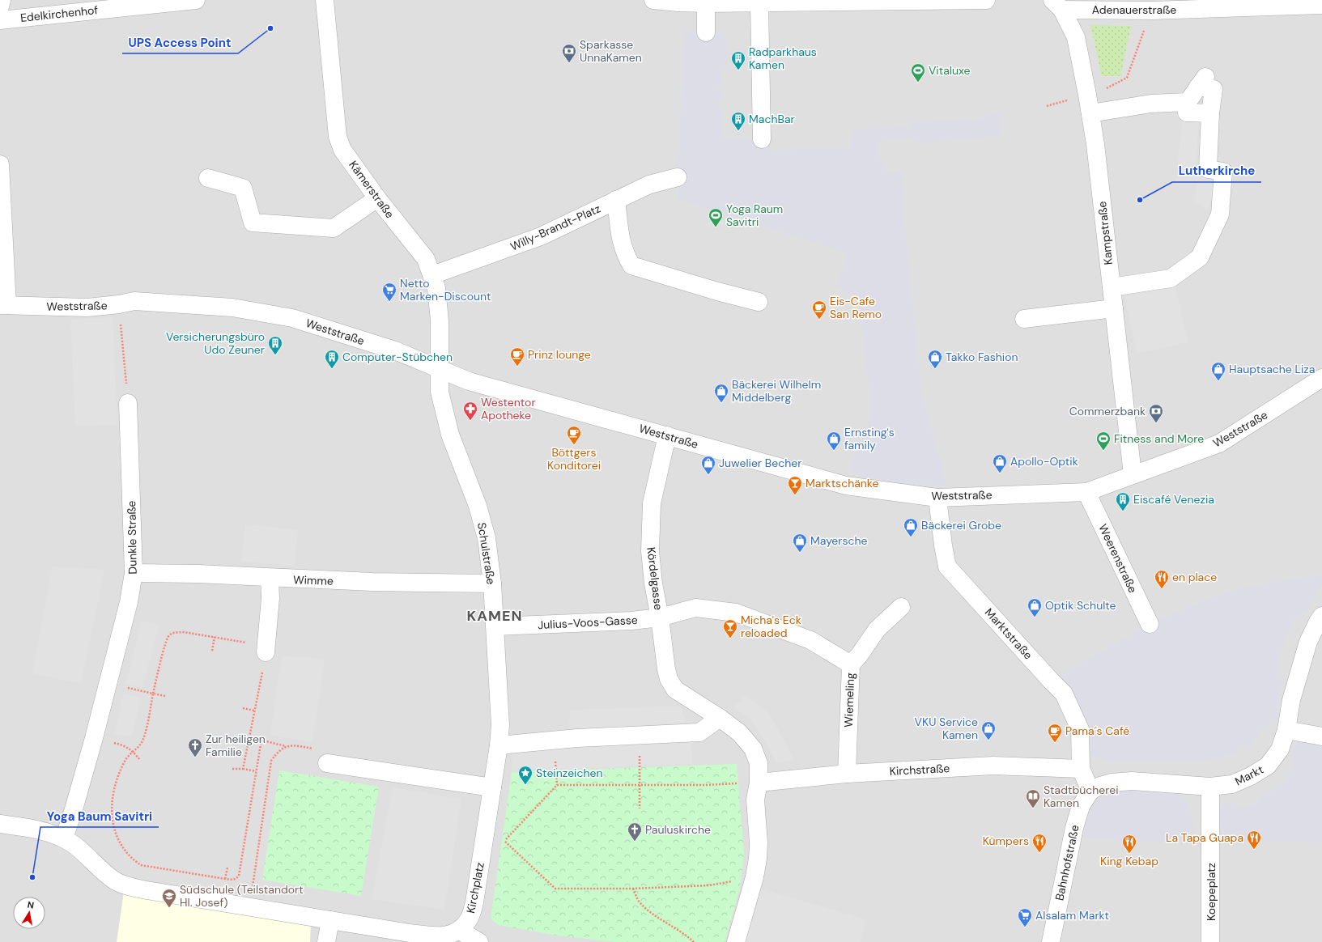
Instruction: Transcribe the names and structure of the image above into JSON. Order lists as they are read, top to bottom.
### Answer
{
  "streets": {
    "street": [
      "Adenauerstraße",
      "Edelkirchenhof",
      "Kämerstraße",
      "Willy-Brandt-Platz",
      "Kampstraße",
      "Weststraße",
      "Dunkle Straße",
      "Schulstraße",
      "Weerenstraße",
      "Kördelgasse",
      "Wimme",
      "Julius-Voos-Gasse",
      "Marktstraße",
      "Wiemeling",
      "Kirchstraße",
      "Markt",
      "Bahnhofstraße",
      "Kirchplatz",
      "Koepeplatz"
    ]
  },
  "crossings": [
    ["Adenauerstraße", "Kampstraße"],
    ["Kämerstraße", "Willy-Brandt-Platz"],
    ["Kämerstraße", "Weststraße"],
    ["Kämerstraße", "Schulstraße"],
    ["Kampstraße", "Weststraße"],
    ["Weststraße", "Schulstraße"],
    ["Weststraße", "Weerenstraße"],
    ["Weststraße", "Kördelgasse"],
    ["Weststraße", "Marktstraße"],
    ["Dunkle Straße", "Wimme"],
    ["Schulstraße", "Wimme"],
    ["Schulstraße", "Julius-Voos-Gasse"],
    ["Schulstraße", "Kirchplatz"],
    ["Kördelgasse", "Julius-Voos-Gasse"],
    ["Kördelgasse", "Wiemeling"],
    ["Marktstraße", "Kirchstraße"],
    ["Wiemeling", "Kirchstraße"],
    ["Markt", "Bahnhofstraße"],
    ["Markt", "Koepeplatz"]
  ],
  "districts": ["KAMEN"],
  "places": {
    "other": ["UPS Access Point", "Lutherkirche", "Yoga Baum Savitri"],
    "bank": ["Sparkasse UnnaKamen", "Commerzbank"],
    "building": [
      "Radparkhaus Kamen",
      "MachBar",
      "Versicherungsbüro Udo Zeuner",
      "Computer-Stübchen",
      "Eiscafé Venezia"
    ],
    "sports": ["Vitaluxe", "Yoga Raum Savitri", "Fitness and More"],
    "supermarket": ["Netto Marken-Discount", "Alsalam Markt"],
    "cafe": [
      "Eis-Cafe San Remo",
      "Prinz lounge",
      "Böttgers Konditorei",
      "Pama´s Café"
    ],
    "shop": [
      "Takko Fashion",
      "Hauptsache Liza",
      "Bäckerei Wilhelm Middelberg",
      "Ernsting's family",
      "Apollo-Optik",
      "Juwelier Becher",
      "Bäckerei Grobe",
      "Mayersche",
      "Optik Schulte",
      "VKU Service Kamen"
    ],
    "pharmacy": ["Westentor Apotheke"],
    "bar": ["Marktschänke", "Micha's Eck reloaded"],
    "restaurant": [
      "en place",
      "La Tapa Guapa",
      "Kümpers",
      "King Kebap"
    ],
    "church": ["Zur heiligen Familie", "Pauluskirche"],
    "place": ["Steinzeichen"],
    "library": ["Stadtbücherei Kamen"],
    "school or university": ["Südschule (Teilstandort Hl. Josef)"]
  },
  "north": "top"
}
